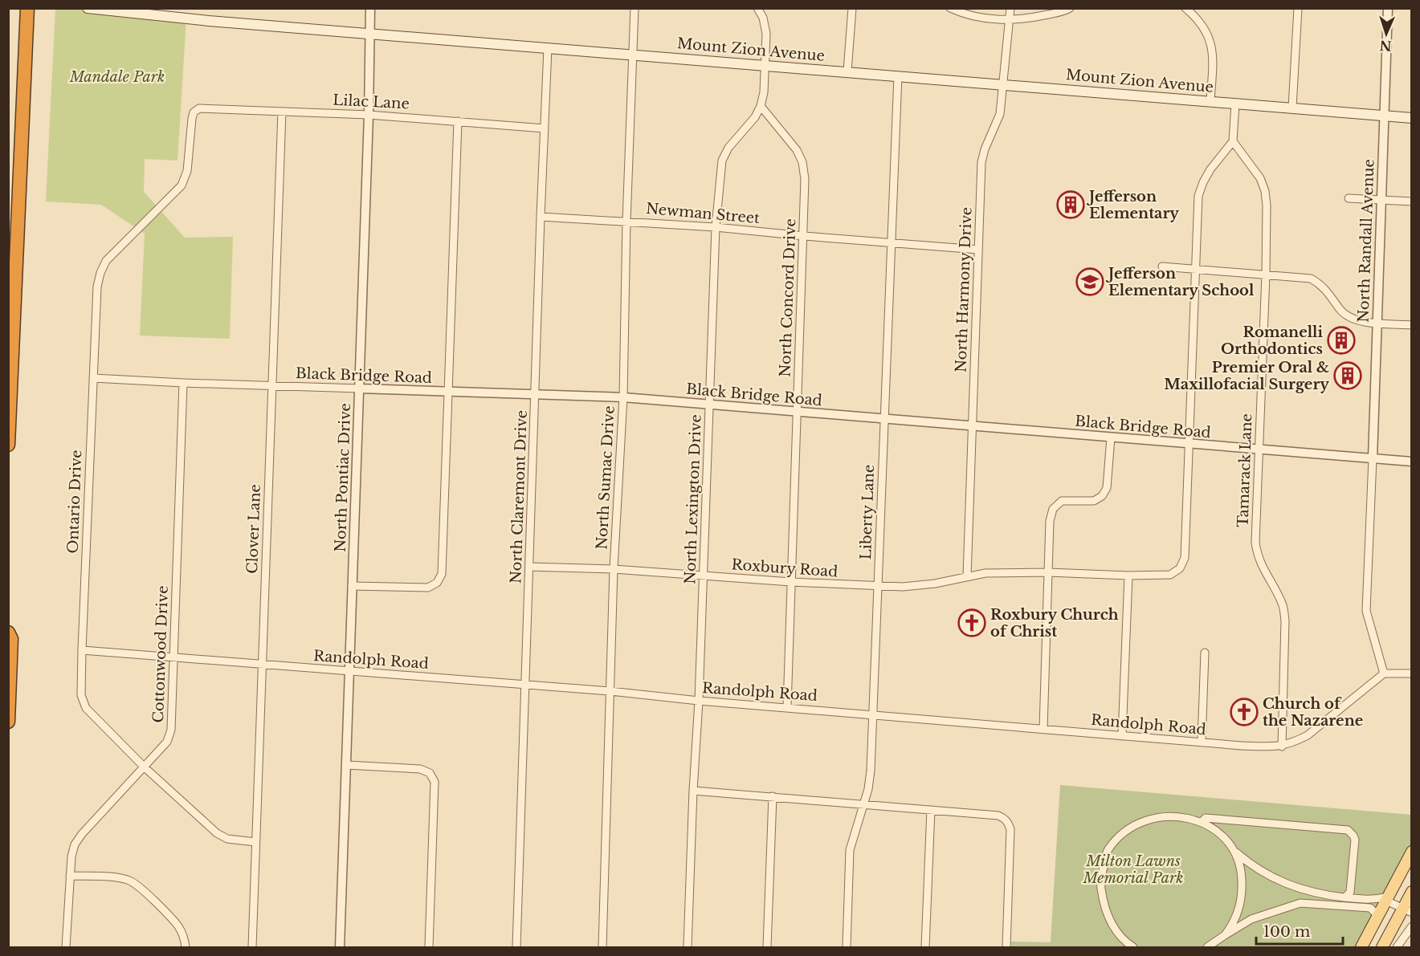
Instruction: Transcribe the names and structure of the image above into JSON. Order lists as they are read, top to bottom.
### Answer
{
  "streets": {
    "main road": ["Mount Zion Avenue"],
    "street": [
      "Lilac Lane",
      "Newman Street",
      "North Randall Avenue",
      "North Harmony Drive",
      "North Concord Drive",
      "Black Bridge Road",
      "Tamarack Lane",
      "North Pontiac Drive",
      "North Sumac Drive",
      "North Claremont Drive",
      "North Lexington Drive",
      "Ontario Drive",
      "Liberty Lane",
      "Clover Lane",
      "Roxbury Road",
      "Cottonwood Drive",
      "Randolph Road"
    ]
  },
  "crossings": [
    ["Mount Zion Avenue", "North Randall Avenue"],
    ["Mount Zion Avenue", "North Harmony Drive"],
    ["Mount Zion Avenue", "North Pontiac Drive"],
    ["Mount Zion Avenue", "North Sumac Drive"],
    ["Mount Zion Avenue", "North Claremont Drive"],
    ["Mount Zion Avenue", "North Lexington Drive"],
    ["Mount Zion Avenue", "Liberty Lane"],
    ["Lilac Lane", "North Pontiac Drive"],
    ["Lilac Lane", "North Claremont Drive"],
    ["Lilac Lane", "Ontario Drive"],
    ["Lilac Lane", "Clover Lane"],
    ["Newman Street", "North Harmony Drive"],
    ["Newman Street", "North Concord Drive"],
    ["Newman Street", "North Sumac Drive"],
    ["Newman Street", "North Claremont Drive"],
    ["Newman Street", "North Lexington Drive"],
    ["Newman Street", "Liberty Lane"],
    ["North Randall Avenue", "Black Bridge Road"],
    ["North Randall Avenue", "Randolph Road"],
    ["North Harmony Drive", "Black Bridge Road"],
    ["North Harmony Drive", "Roxbury Road"],
    ["North Concord Drive", "Black Bridge Road"],
    ["North Concord Drive", "North Lexington Drive"],
    ["North Concord Drive", "Roxbury Road"],
    ["North Concord Drive", "Randolph Road"],
    ["Black Bridge Road", "Tamarack Lane"],
    ["Black Bridge Road", "North Pontiac Drive"],
    ["Black Bridge Road", "North Sumac Drive"],
    ["Black Bridge Road", "North Claremont Drive"],
    ["Black Bridge Road", "North Lexington Drive"],
    ["Black Bridge Road", "Ontario Drive"],
    ["Black Bridge Road", "Liberty Lane"],
    ["Black Bridge Road", "Clover Lane"],
    ["Black Bridge Road", "Roxbury Road"],
    ["Black Bridge Road", "Cottonwood Drive"],
    ["Tamarack Lane", "Randolph Road"],
    ["North Pontiac Drive", "Randolph Road"],
    ["North Sumac Drive", "Roxbury Road"],
    ["North Sumac Drive", "Randolph Road"],
    ["North Claremont Drive", "Roxbury Road"],
    ["North Claremont Drive", "Randolph Road"],
    ["North Lexington Drive", "Roxbury Road"],
    ["North Lexington Drive", "Randolph Road"],
    ["Ontario Drive", "Clover Lane"],
    ["Ontario Drive", "Cottonwood Drive"],
    ["Ontario Drive", "Randolph Road"],
    ["Liberty Lane", "Roxbury Road"],
    ["Liberty Lane", "Randolph Road"],
    ["Clover Lane", "Randolph Road"],
    ["Cottonwood Drive", "Randolph Road"]
  ],
  "parks": ["Mandale Park", "Milton Lawns Memorial Park"],
  "places": {
    "building": ["Jefferson Elementary", "Romanelli Orthodontics", "Premier Oral & Maxillofacial Surgery"],
    "school or university": ["Jefferson Elementary School"],
    "church": ["Roxbury Church of Christ", "Church of the Nazarene"]
  },
  "scale_bar": "100 m",
  "north": "bottom"
}
